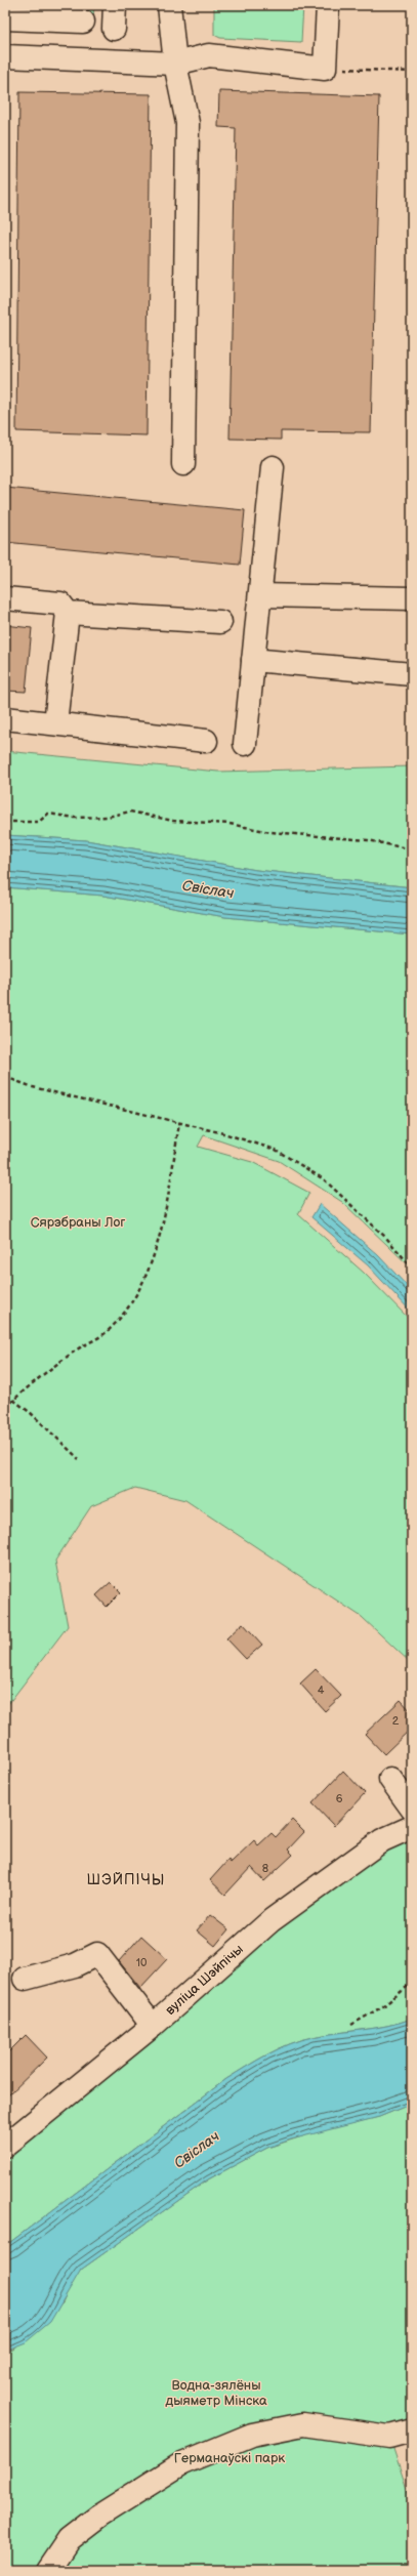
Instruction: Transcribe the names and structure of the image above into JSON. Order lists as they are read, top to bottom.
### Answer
{
  "streets": {
    "street": ["вуліца Шэйпічы"]
  },
  "districts": ["ШЭЙПІЧЫ"],
  "water": ["Свіслач"],
  "parks": ["Сярэбраны Лог", "Водна-зялёны дыяметр Мінска", "Германаўскі парк"],
  "house_numbers": [
    "4",
    "2",
    "6",
    "8",
    "10"
  ]
}
